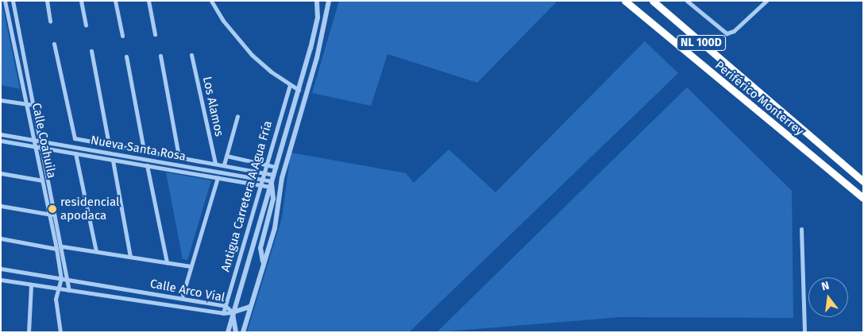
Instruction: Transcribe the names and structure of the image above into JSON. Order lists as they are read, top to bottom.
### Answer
{
  "streets": {
    "highway": ["NL 100D", "Periférico Monterrey"],
    "street": [
      "Los Alamos",
      "Calle Coahuila",
      "Nueva Santa Rosa",
      "Antigua Carretera A Agua Fría",
      "Calle Arco Vial"
    ]
  },
  "crossings": [
    ["Calle Coahuila", "Nueva Santa Rosa"],
    ["Calle Coahuila", "Calle Arco Vial"],
    ["Nueva Santa Rosa", "Antigua Carretera A Agua Fría"],
    ["Antigua Carretera A Agua Fría", "Calle Arco Vial"]
  ],
  "places": ["residencial apodaca"],
  "north": "top"
}
